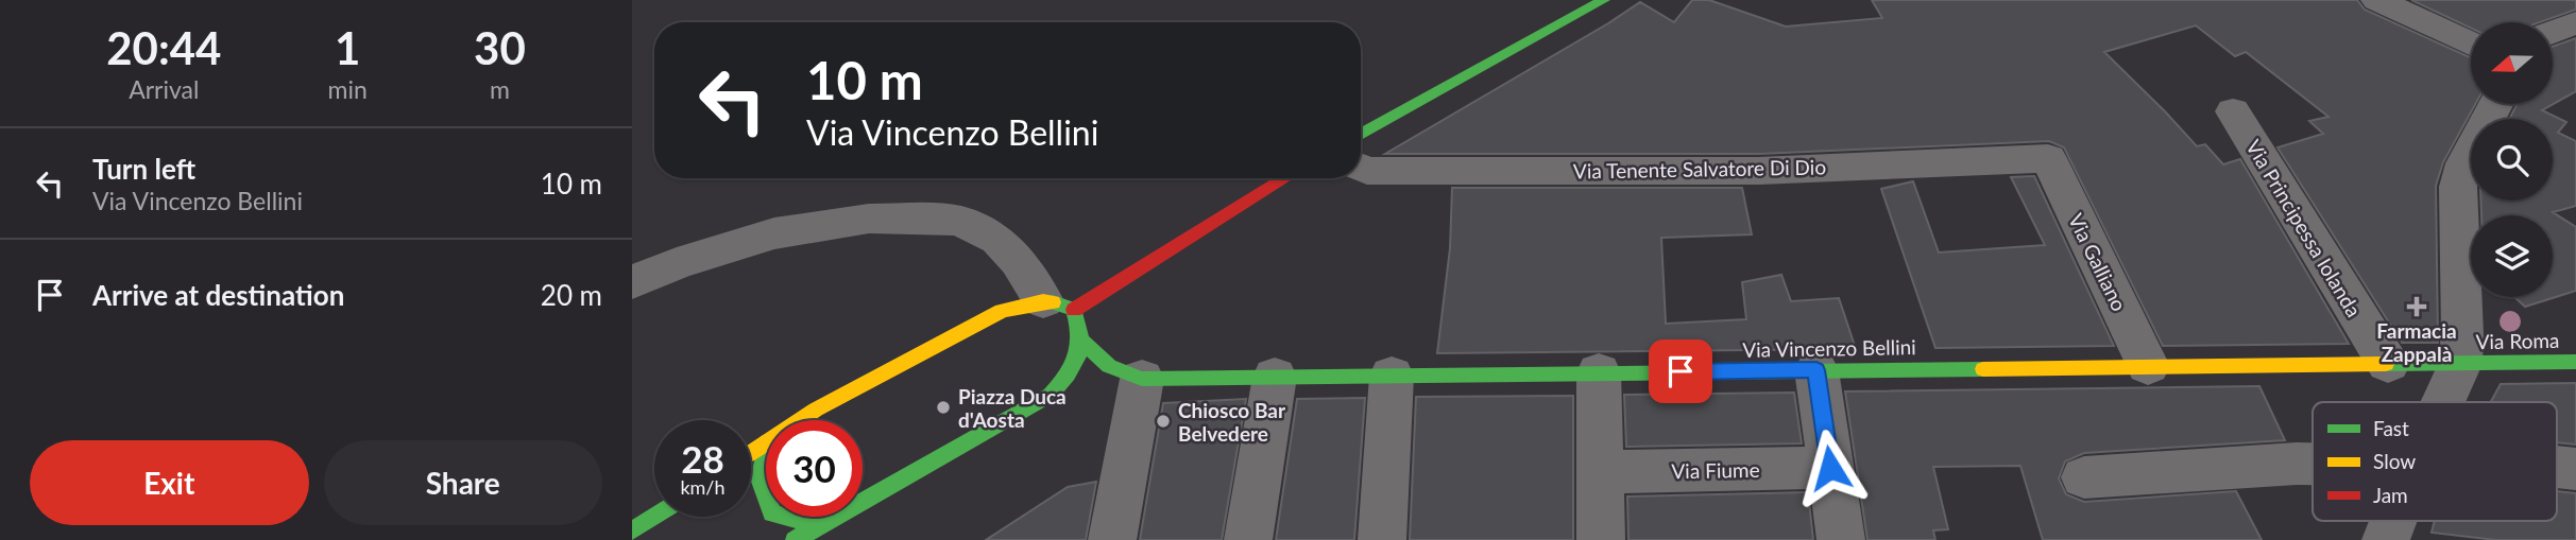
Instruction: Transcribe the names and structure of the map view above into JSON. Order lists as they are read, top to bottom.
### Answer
{
  "streets": {
    "street": [
      "Via Tenente Salvatore Di Dio",
      "Via Principessa Iolanda",
      "Via Galliano",
      "Via Roma",
      "Via Vincenzo Bellini",
      "Via Fiume"
    ]
  },
  "crossings": [
    ["Via Tenente Salvatore Di Dio", "Via Galliano"],
    ["Via Principessa Iolanda", "Via Roma"],
    ["Via Principessa Iolanda", "Via Vincenzo Bellini"],
    ["Via Galliano", "Via Vincenzo Bellini"],
    ["Via Roma", "Via Vincenzo Bellini"]
  ],
  "places": {
    "health": ["Farmacia Zappalà"],
    "other": ["Piazza Duca d'Aosta", "Chiosco Bar Belvedere"]
  },
  "legend": ["Fast", "Slow", "Jam"],
  "north": "left",
  "page": {
    "eta": [
      "20:44",
      "Arrival",
      "1",
      "min",
      "30",
      "m"
    ],
    "turn": ["10 m", "Via Vincenzo Bellini"],
    "list": [
      {
        "name": "Turn left",
        "note": "Via Vincenzo Bellini",
        "value": "10 m"
      },
      {
        "name": "Arrive at destination",
        "value": "20 m"
      }
    ],
    "speed": "28 km/h",
    "limit": "30",
    "buttons": ["Exit", "Share"]
  }
}
